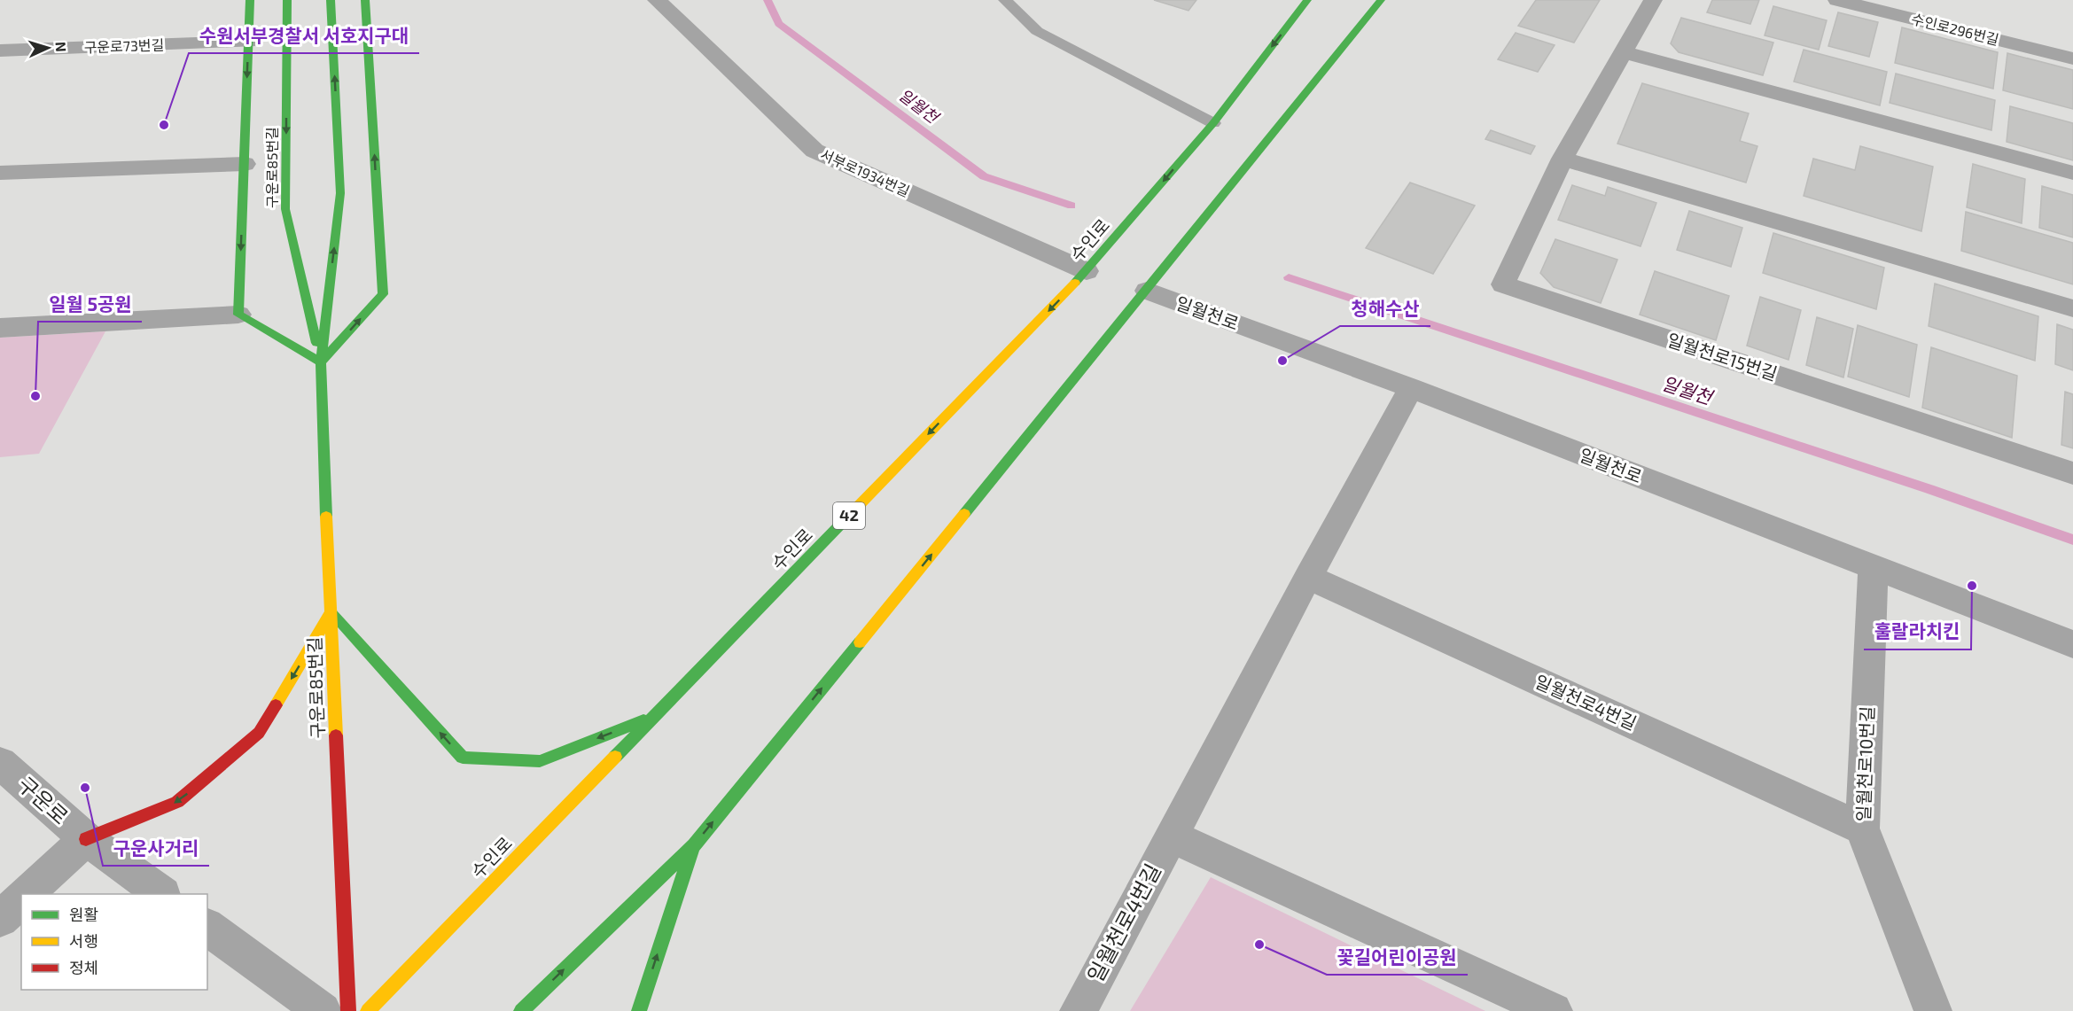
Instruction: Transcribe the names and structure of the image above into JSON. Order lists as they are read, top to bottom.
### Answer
{
  "streets": {
    "street": [
      "수인로296번길",
      "구운로73번길",
      "구운로85번길",
      "서부로1934번길",
      "수인로",
      "일월천로",
      "일월천로15번길",
      "42",
      "일월천로4번길",
      "일월천로10번길",
      "구운로"
    ]
  },
  "crossings": [
    ["서부로1934번길", "수인로"],
    ["일월천로", "일월천로4번길"],
    ["일월천로", "일월천로10번길"],
    ["일월천로4번길", "일월천로10번길"]
  ],
  "water": ["일월천"],
  "places": [
    "수원서부경찰서 서호지구대",
    "청해수산",
    "일월 5공원",
    "훌랄라치킨",
    "구운사거리",
    "꽃길어린이공원"
  ],
  "legend": ["원활", "서행", "정체"],
  "north": "right"
}
